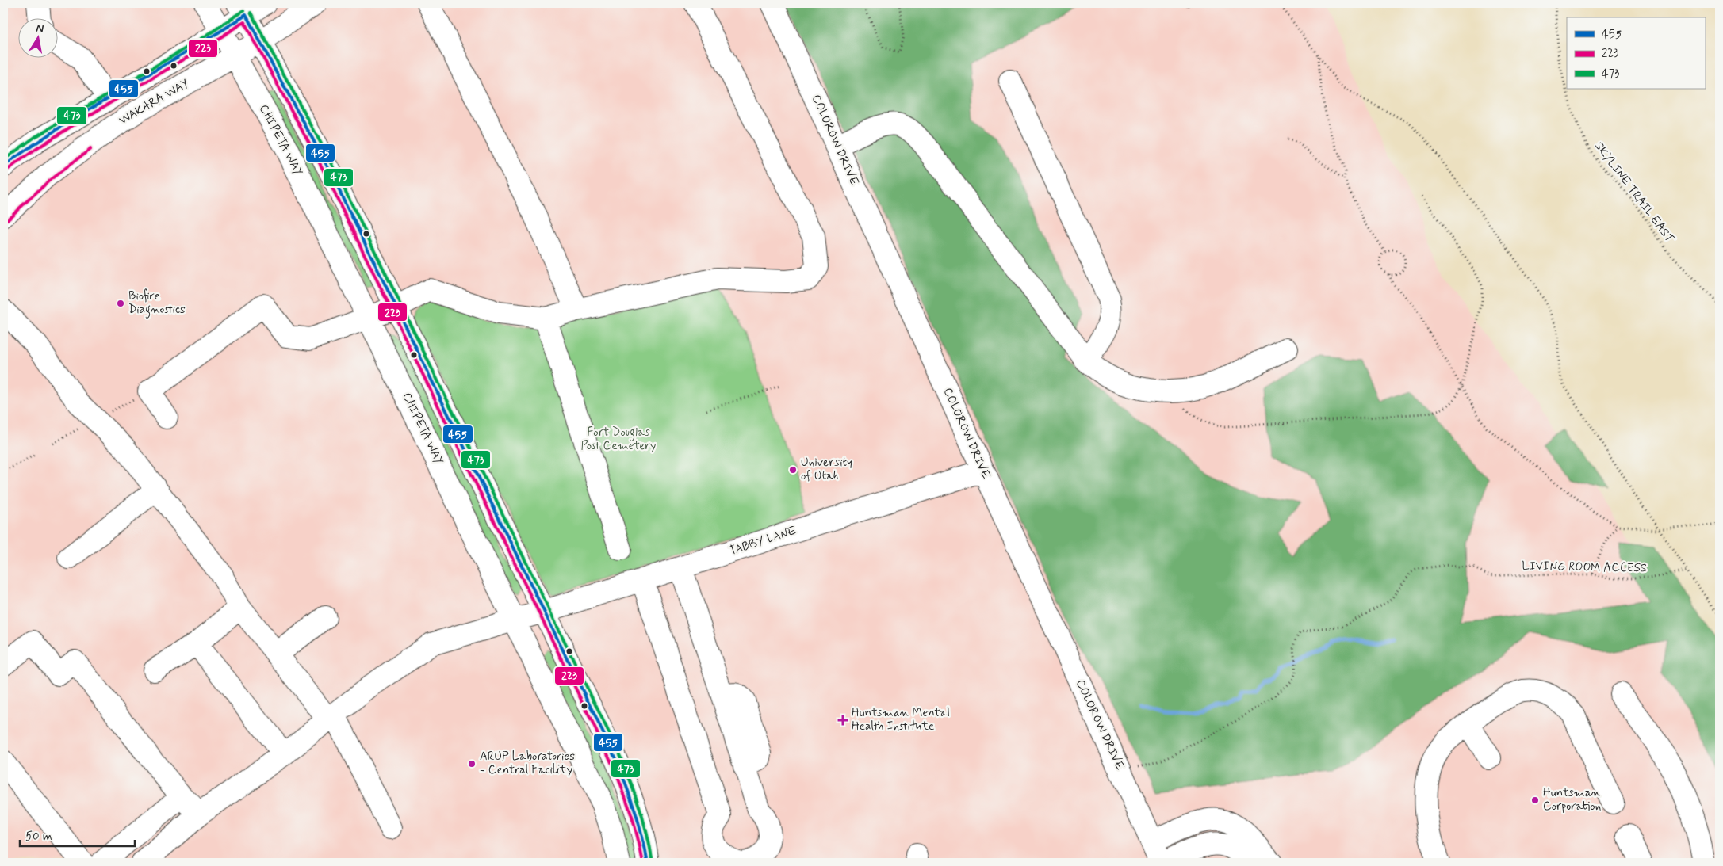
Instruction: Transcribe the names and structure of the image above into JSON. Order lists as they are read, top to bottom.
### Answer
{
  "streets": {
    "street": [
      "WAKARA WAY",
      "CHIPETA WAY",
      "COLOROW DRIVE",
      "TABBY LANE"
    ],
    "path": ["SKYLINE TRAIL EAST", "LIVING ROOM ACCESS"]
  },
  "crossings": [
    ["WAKARA WAY", "CHIPETA WAY"],
    ["CHIPETA WAY", "TABBY LANE"],
    ["COLOROW DRIVE", "TABBY LANE"],
    ["COLOROW DRIVE", "LIVING ROOM ACCESS"]
  ],
  "parks": ["Fort Douglas Post Cemetery"],
  "places": {
    "other": [
      "Biofire Diagnostics",
      "University of Utah",
      "ARUP Laboratories - Central Facility",
      "Huntsman Corporation"
    ],
    "health": ["Huntsman Mental Health Institute"]
  },
  "lines": ["transit line 473", "transit line 455", "transit line 223"],
  "legend": ["455", "223", "473"],
  "scale_bar": "50 m",
  "north": "top"
}
